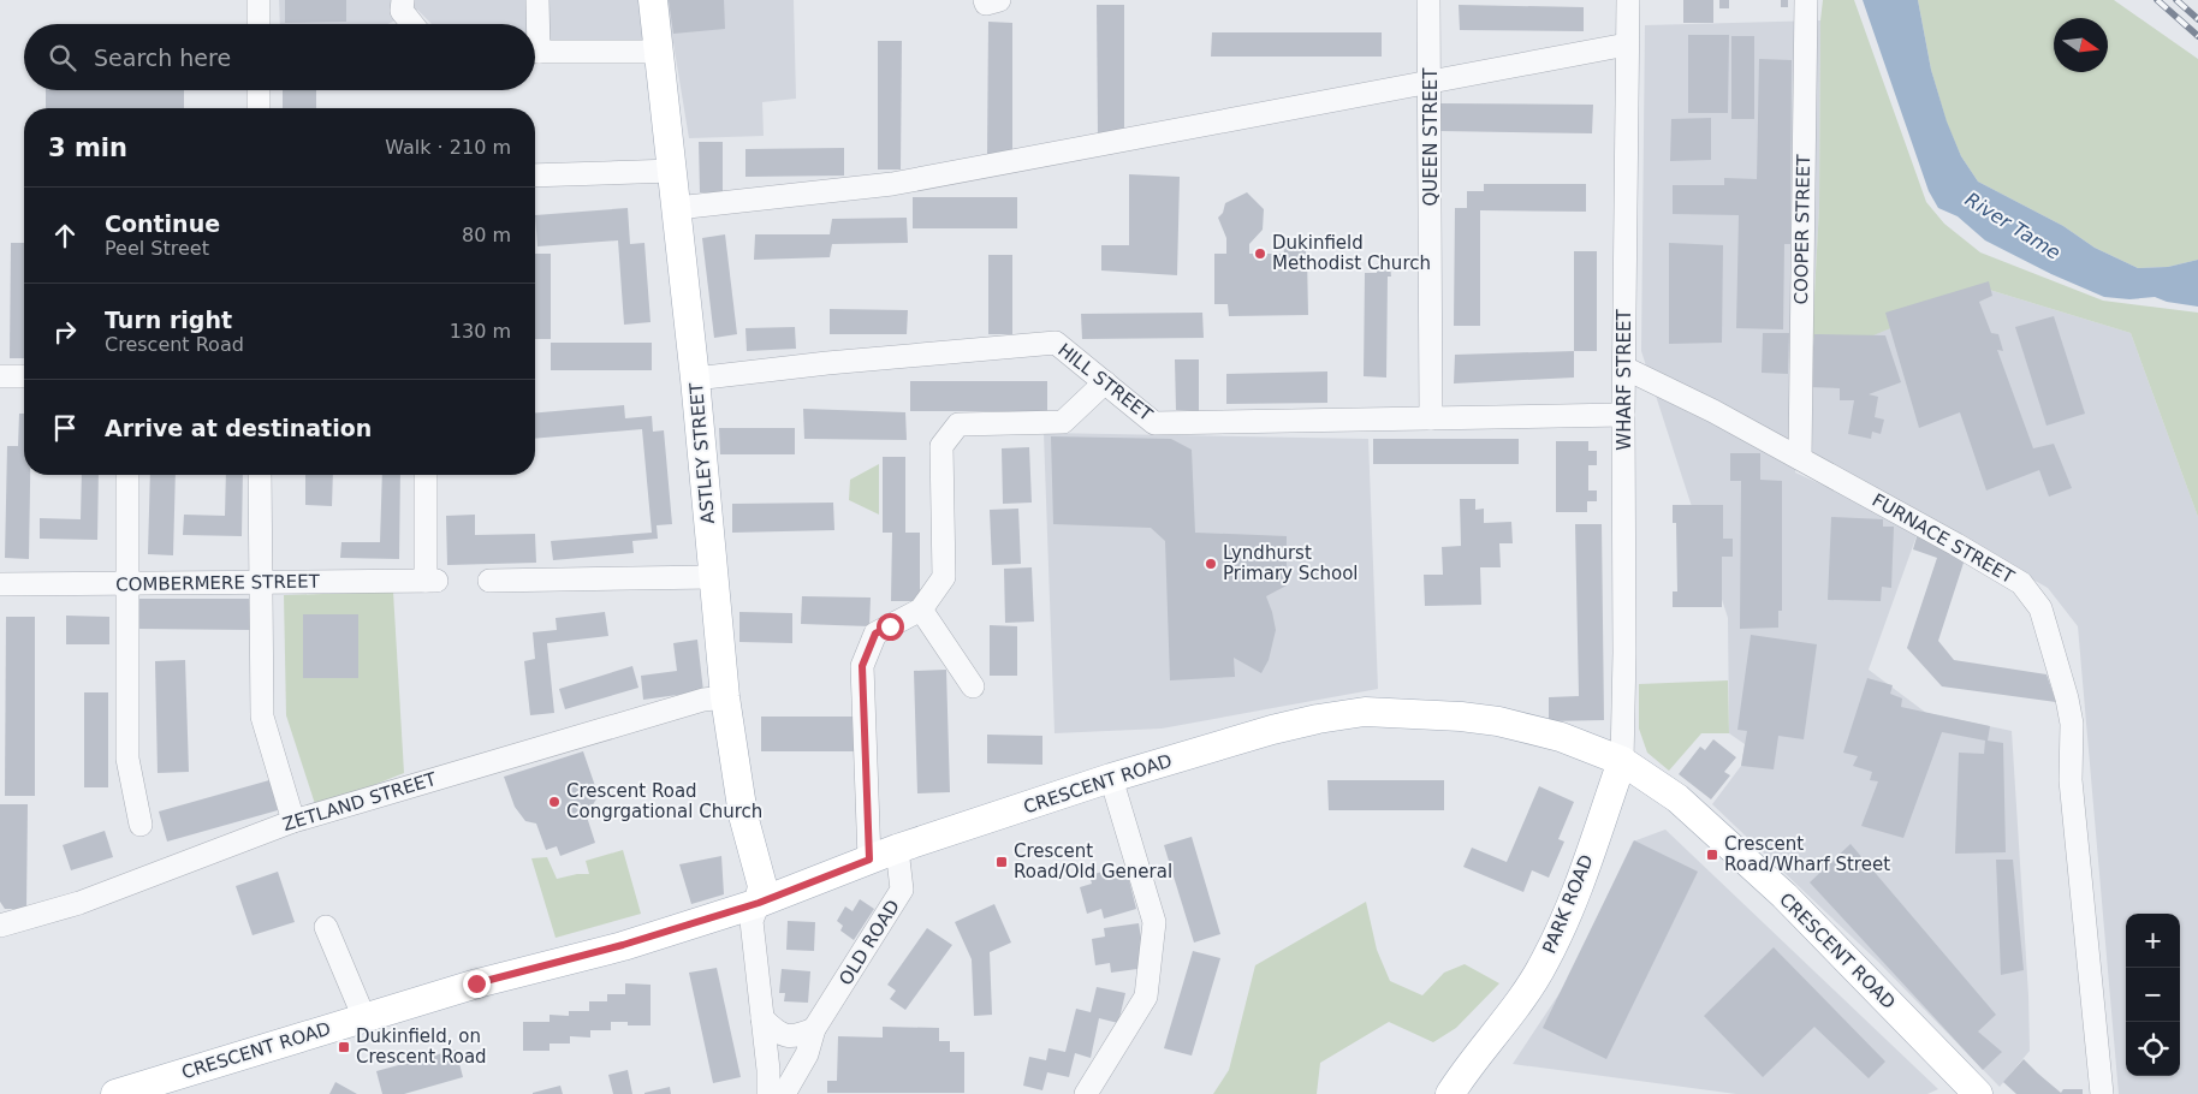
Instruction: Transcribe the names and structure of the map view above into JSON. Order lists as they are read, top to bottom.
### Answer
{
  "streets": {
    "main road": ["ASTLEY STREET", "CRESCENT ROAD", "PARK ROAD"],
    "street": [
      "QUEEN STREET",
      "COOPER STREET",
      "WHARF STREET",
      "HILL STREET",
      "FURNACE STREET",
      "COMBERMERE STREET",
      "ZETLAND STREET",
      "OLD ROAD"
    ]
  },
  "crossings": [
    ["QUEEN STREET", "HILL STREET"],
    ["COOPER STREET", "FURNACE STREET"],
    ["WHARF STREET", "HILL STREET"],
    ["WHARF STREET", "FURNACE STREET"],
    ["WHARF STREET", "CRESCENT ROAD"],
    ["WHARF STREET", "PARK ROAD"],
    ["HILL STREET", "ASTLEY STREET"],
    ["ASTLEY STREET", "CRESCENT ROAD"],
    ["ASTLEY STREET", "ZETLAND STREET"],
    ["CRESCENT ROAD", "PARK ROAD"],
    ["CRESCENT ROAD", "OLD ROAD"]
  ],
  "water": ["River Tame"],
  "places": {
    "other": ["Dukinfield Methodist Church", "Lyndhurst Primary School", "Crescent Road Congrgational Church"],
    "transit": ["Crescent Road/Wharf Street", "Crescent Road/Old General", "Dukinfield, on Crescent Road"]
  },
  "north": "right",
  "page": {
    "search": "Search here",
    "heading": ["3 min", "Walk · 210 m"],
    "list": [
      ["Continue", "Peel Street", "80 m"],
      ["Turn right", "Crescent Road", "130 m"],
      "Arrive at destination"
    ],
    "map_buttons": ["+", "−"]
  }
}
